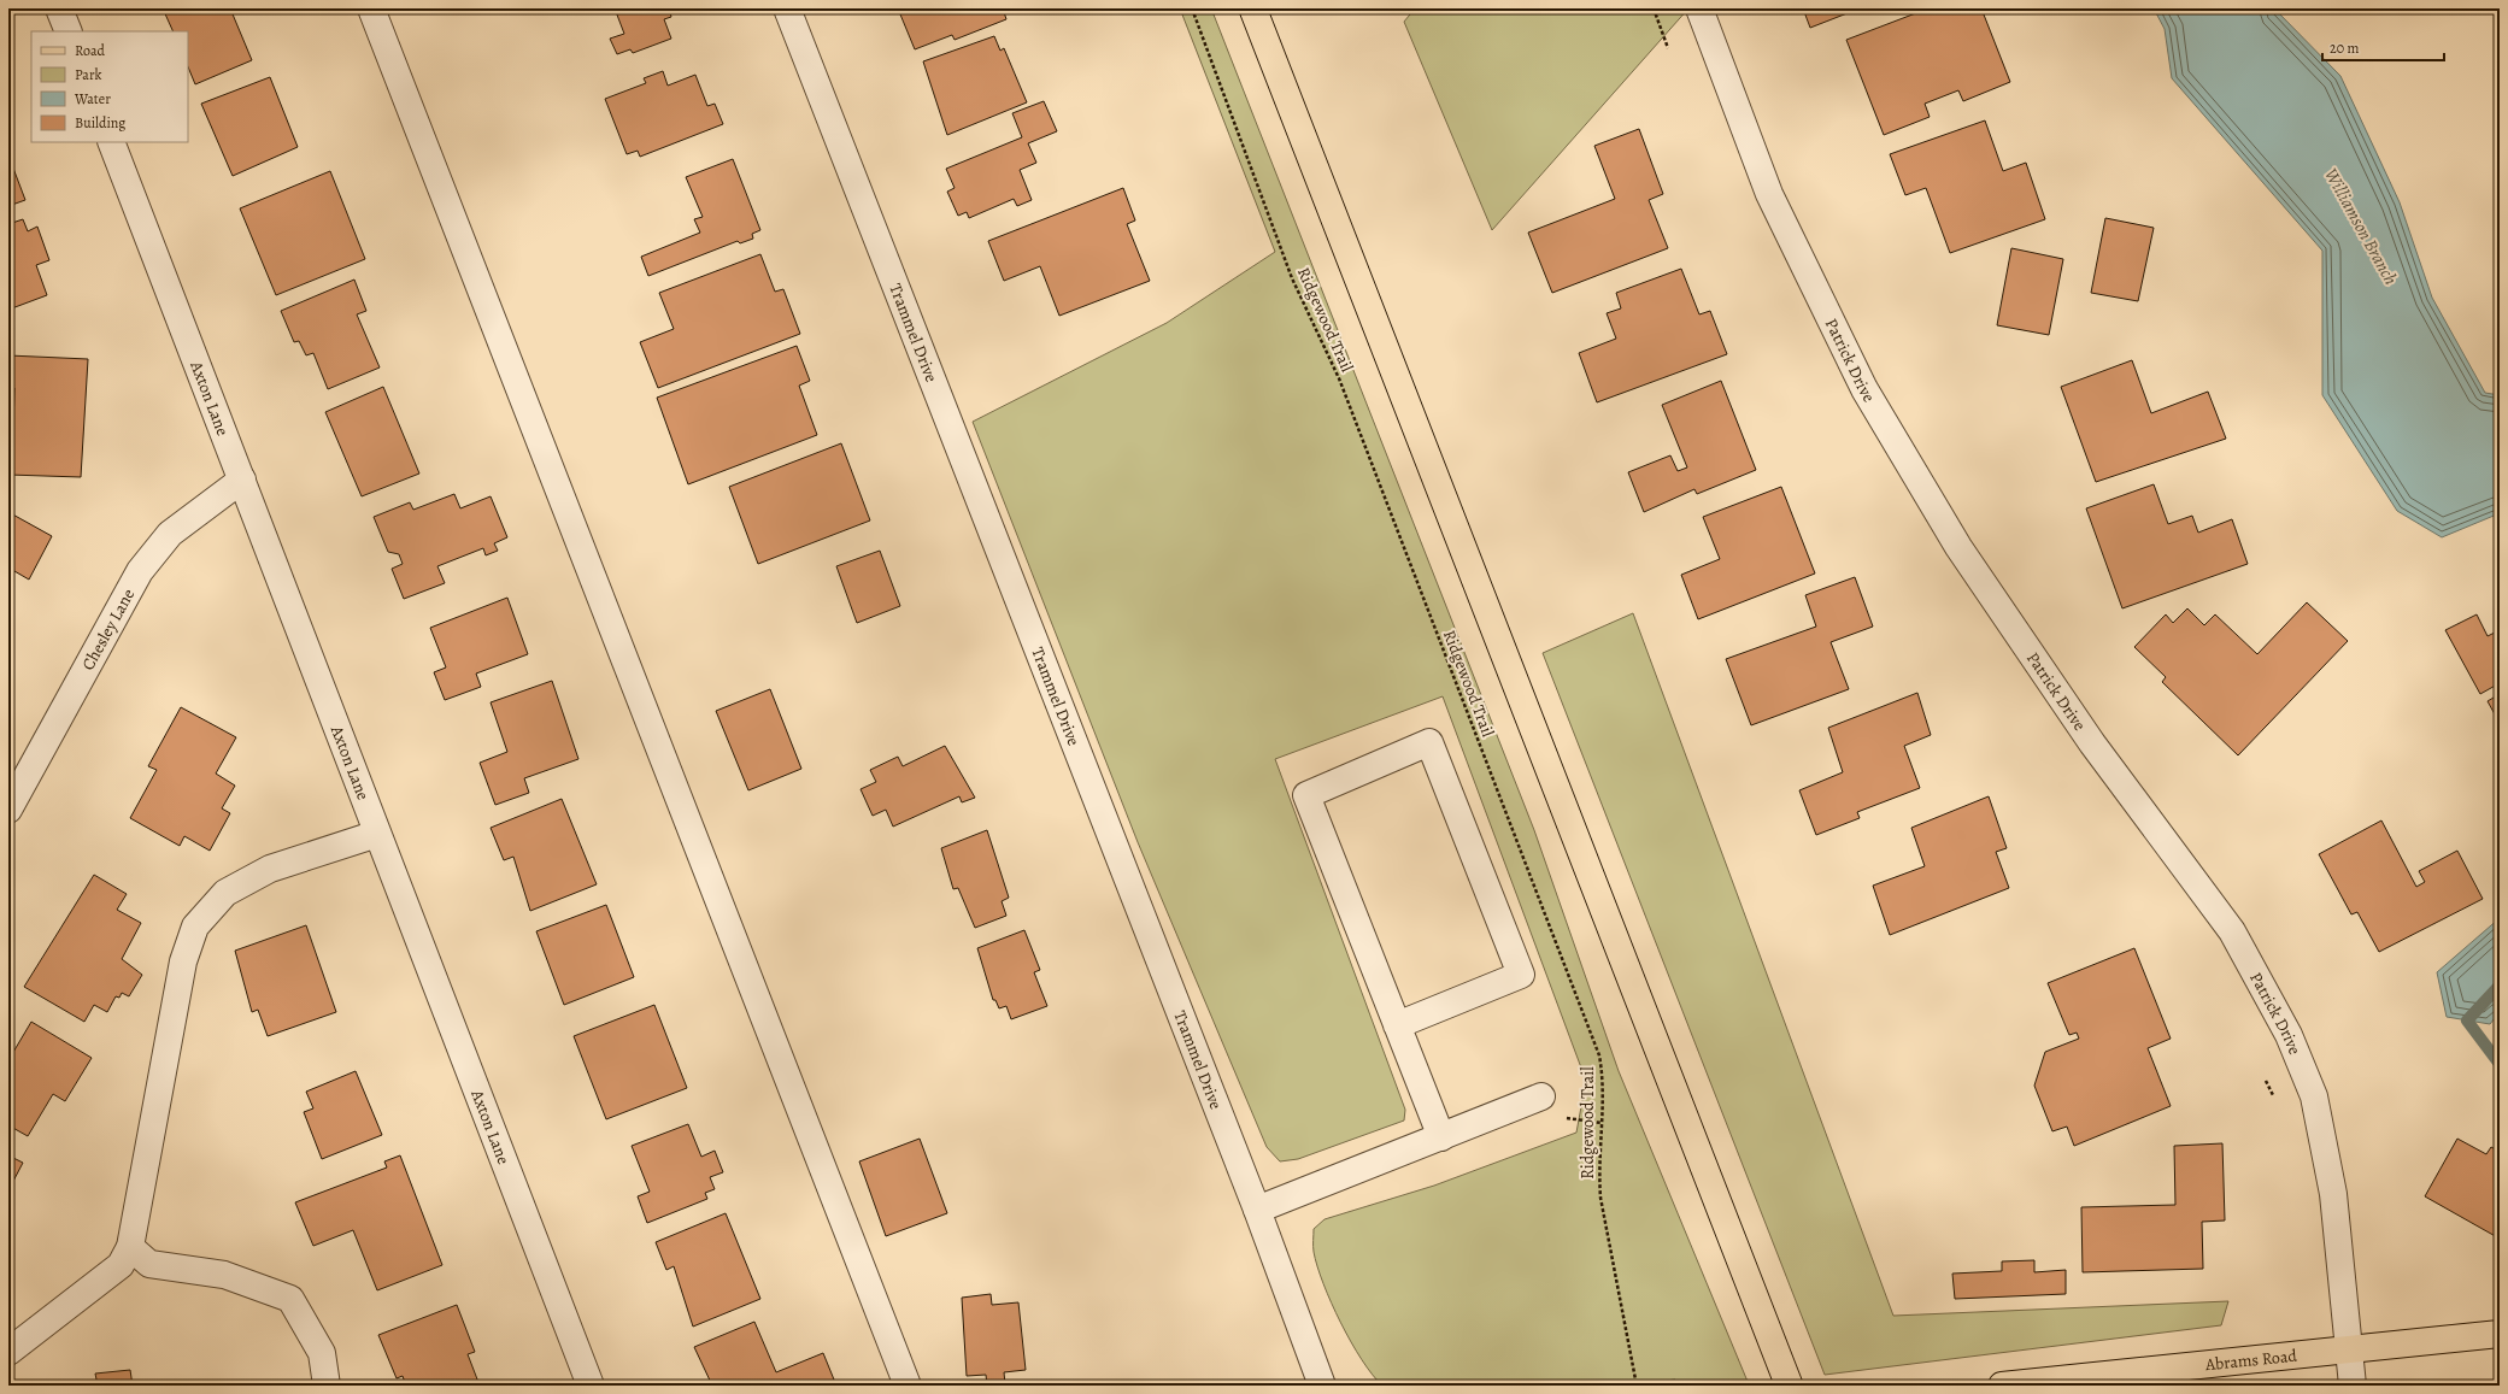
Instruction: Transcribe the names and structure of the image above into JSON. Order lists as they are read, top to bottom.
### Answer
{
  "streets": {
    "main road": ["Abrams Road"],
    "street": [
      "Trammel Drive",
      "Patrick Drive",
      "Axton Lane",
      "Chesley Lane"
    ],
    "path": ["Ridgewood Trail"]
  },
  "crossings": [
    ["Patrick Drive", "Abrams Road"],
    ["Axton Lane", "Chesley Lane"]
  ],
  "water": ["Williamson Branch"],
  "legend": [
    "Road",
    "Park",
    "Water",
    "Building"
  ],
  "scale_bar": "20 m"
}
